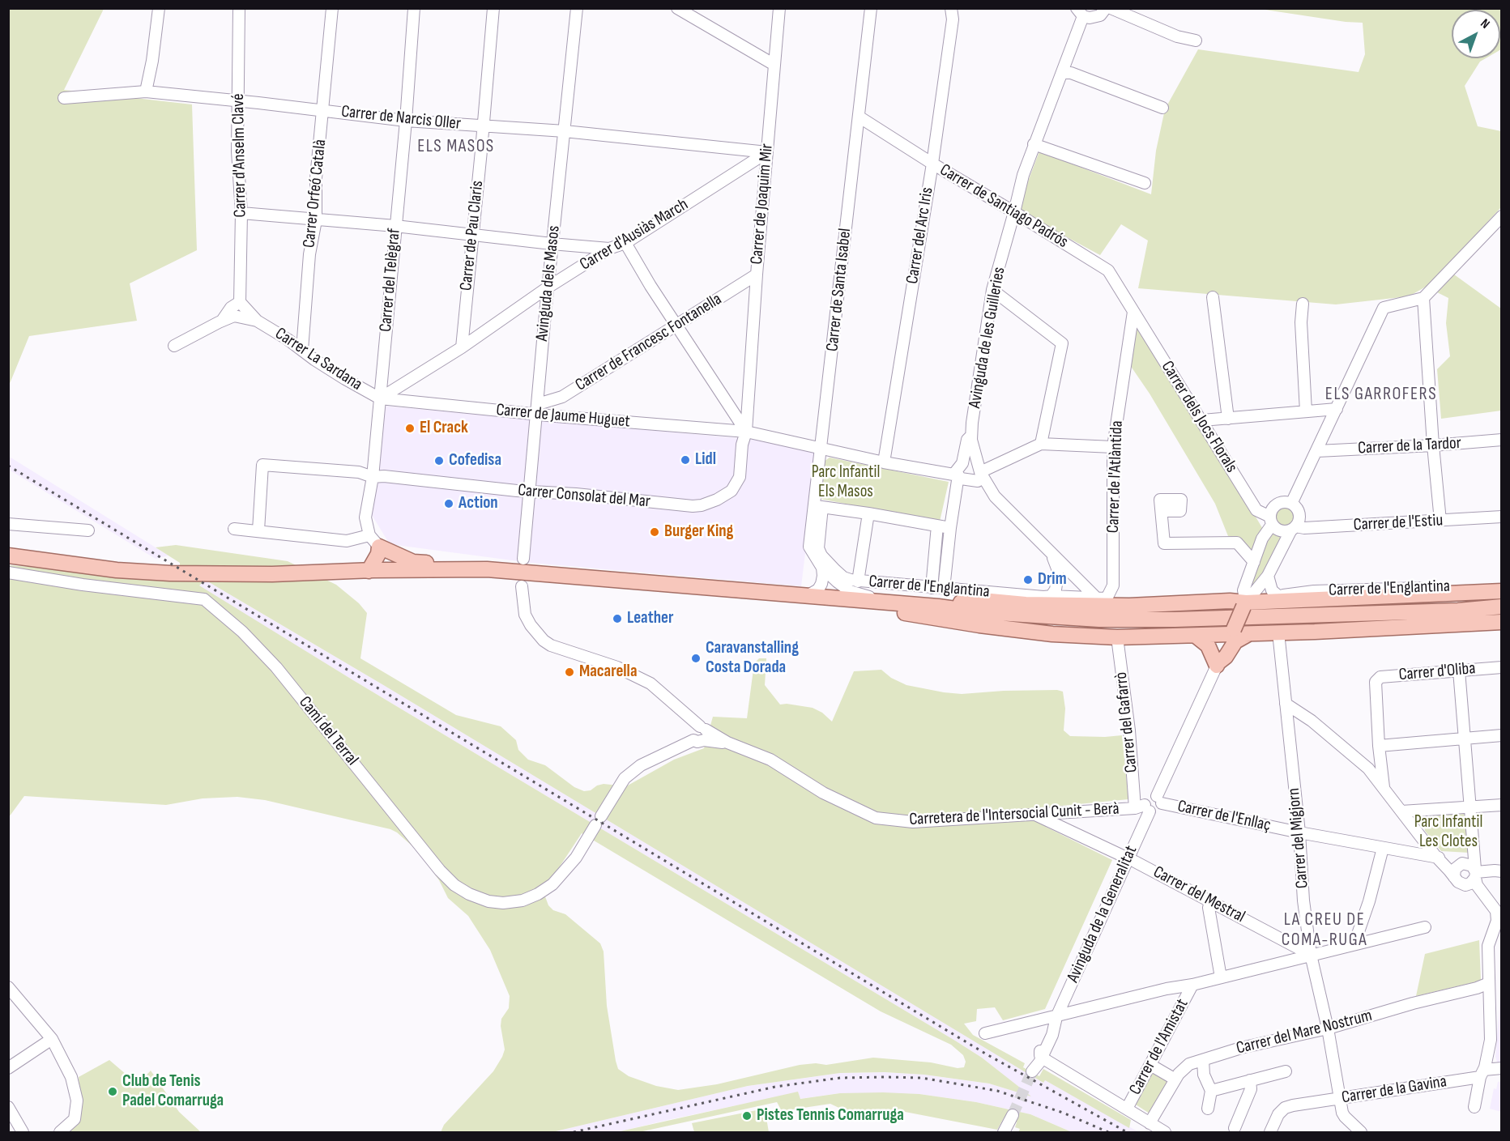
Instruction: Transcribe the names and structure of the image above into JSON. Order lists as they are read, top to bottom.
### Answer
{
  "streets": {
    "street": [
      "Carrer de Narcis Oller",
      "Carrer d'Anselm Clavé",
      "Carrer Orfeó Català",
      "Carrer de Joaquim Mir",
      "Carrer de Santiago Padrós",
      "Carrer d'Ausiàs March",
      "Carrer de Pau Claris",
      "Carrer del Arc Iris",
      "Carrer del Telègraf",
      "Avinguda dels Masos",
      "Carrer de Santa Isabel",
      "Avinguda de les Guilleries",
      "Carrer de Francesc Fontanella",
      "Carrer La Sardana",
      "Carrer de Jaume Huguet",
      "Carrer dels Jocs Florals",
      "Carrer de la Tardor",
      "Carrer de l'Atlàntida",
      "Carrer Consolat del Mar",
      "Carrer de l'Estiu",
      "Carrer de l'Englantina",
      "Carrer d'Oliba",
      "Carrer del Gafarrò",
      "Camí del Terral",
      "Carretera de l'Intersocial Cunit - Berà",
      "Carrer de l'Enllaç",
      "Carrer del Migjorn",
      "Carrer del Mestral",
      "Avinguda de la Generalitat",
      "Carrer del Mare Nostrum",
      "Carrer de l'Amistat",
      "Carrer de la Gavina"
    ]
  },
  "crossings": [
    ["Carrer de Narcis Oller", "Carrer d'Anselm Clavé"],
    ["Carrer de Narcis Oller", "Carrer Orfeó Català"],
    ["Carrer de Narcis Oller", "Carrer de Joaquim Mir"],
    ["Carrer de Narcis Oller", "Carrer d'Ausiàs March"],
    ["Carrer de Narcis Oller", "Carrer de Pau Claris"],
    ["Carrer de Narcis Oller", "Carrer del Telègraf"],
    ["Carrer de Narcis Oller", "Avinguda dels Masos"],
    ["Carrer d'Anselm Clavé", "Carrer La Sardana"],
    ["Carrer Orfeó Català", "Carrer La Sardana"],
    ["Carrer de Joaquim Mir", "Carrer d'Ausiàs March"],
    ["Carrer de Joaquim Mir", "Carrer de Francesc Fontanella"],
    ["Carrer de Joaquim Mir", "Carrer de Jaume Huguet"],
    ["Carrer de Joaquim Mir", "Carrer Consolat del Mar"],
    ["Carrer de Santiago Padrós", "Carrer del Arc Iris"],
    ["Carrer de Santiago Padrós", "Carrer de Santa Isabel"],
    ["Carrer de Santiago Padrós", "Avinguda de les Guilleries"],
    ["Carrer de Santiago Padrós", "Carrer dels Jocs Florals"],
    ["Carrer de Santiago Padrós", "Carrer de l'Atlàntida"],
    ["Carrer d'Ausiàs March", "Carrer de Pau Claris"],
    ["Carrer d'Ausiàs March", "Carrer del Telègraf"],
    ["Carrer d'Ausiàs March", "Avinguda dels Masos"],
    ["Carrer d'Ausiàs March", "Carrer La Sardana"],
    ["Carrer d'Ausiàs March", "Carrer de Jaume Huguet"],
    ["Carrer del Arc Iris", "Carrer de Jaume Huguet"],
    ["Carrer del Telègraf", "Carrer La Sardana"],
    ["Carrer del Telègraf", "Carrer de Jaume Huguet"],
    ["Carrer del Telègraf", "Carrer Consolat del Mar"],
    ["Avinguda dels Masos", "Carrer de Francesc Fontanella"],
    ["Avinguda dels Masos", "Carrer de Jaume Huguet"],
    ["Avinguda dels Masos", "Carrer Consolat del Mar"],
    ["Carrer de Santa Isabel", "Carrer de Jaume Huguet"],
    ["Carrer de Santa Isabel", "Carrer de l'Englantina"],
    ["Avinguda de les Guilleries", "Carrer de Jaume Huguet"],
    ["Avinguda de les Guilleries", "Carrer de l'Atlàntida"],
    ["Carrer de Francesc Fontanella", "Carrer de Jaume Huguet"],
    ["Carrer La Sardana", "Carrer de Jaume Huguet"],
    ["Carrer de Jaume Huguet", "Carrer Consolat del Mar"],
    ["Carrer dels Jocs Florals", "Carrer de l'Atlàntida"],
    ["Carrer dels Jocs Florals", "Carrer de l'Estiu"],
    ["Carrer del Gafarrò", "Carretera de l'Intersocial Cunit - Berà"],
    ["Carrer del Gafarrò", "Avinguda de la Generalitat"],
    ["Camí del Terral", "Carretera de l'Intersocial Cunit - Berà"],
    ["Carretera de l'Intersocial Cunit - Berà", "Carrer del Mestral"],
    ["Carretera de l'Intersocial Cunit - Berà", "Avinguda de la Generalitat"],
    ["Carrer de l'Enllaç", "Carrer del Migjorn"],
    ["Carrer del Migjorn", "Carrer del Mestral"],
    ["Carrer del Migjorn", "Carrer del Mare Nostrum"],
    ["Carrer del Migjorn", "Carrer de la Gavina"],
    ["Carrer del Mestral", "Avinguda de la Generalitat"]
  ],
  "districts": ["ELS MASOS", "ELS GARROFERS", "LA CREU DE COMA-RUGA"],
  "parks": ["Parc Infantil Els Masos", "Parc Infantil Les Clotes"],
  "places": [
    "El Crack",
    "Lidl",
    "Cofedisa",
    "Action",
    "Burger King",
    "Drim",
    "Leather",
    "Caravanstalling Costa Dorada",
    "Macarella",
    "Club de Tenis Padel Comarruga",
    "Pistes Tennis Comarruga"
  ],
  "north": "top right"
}
